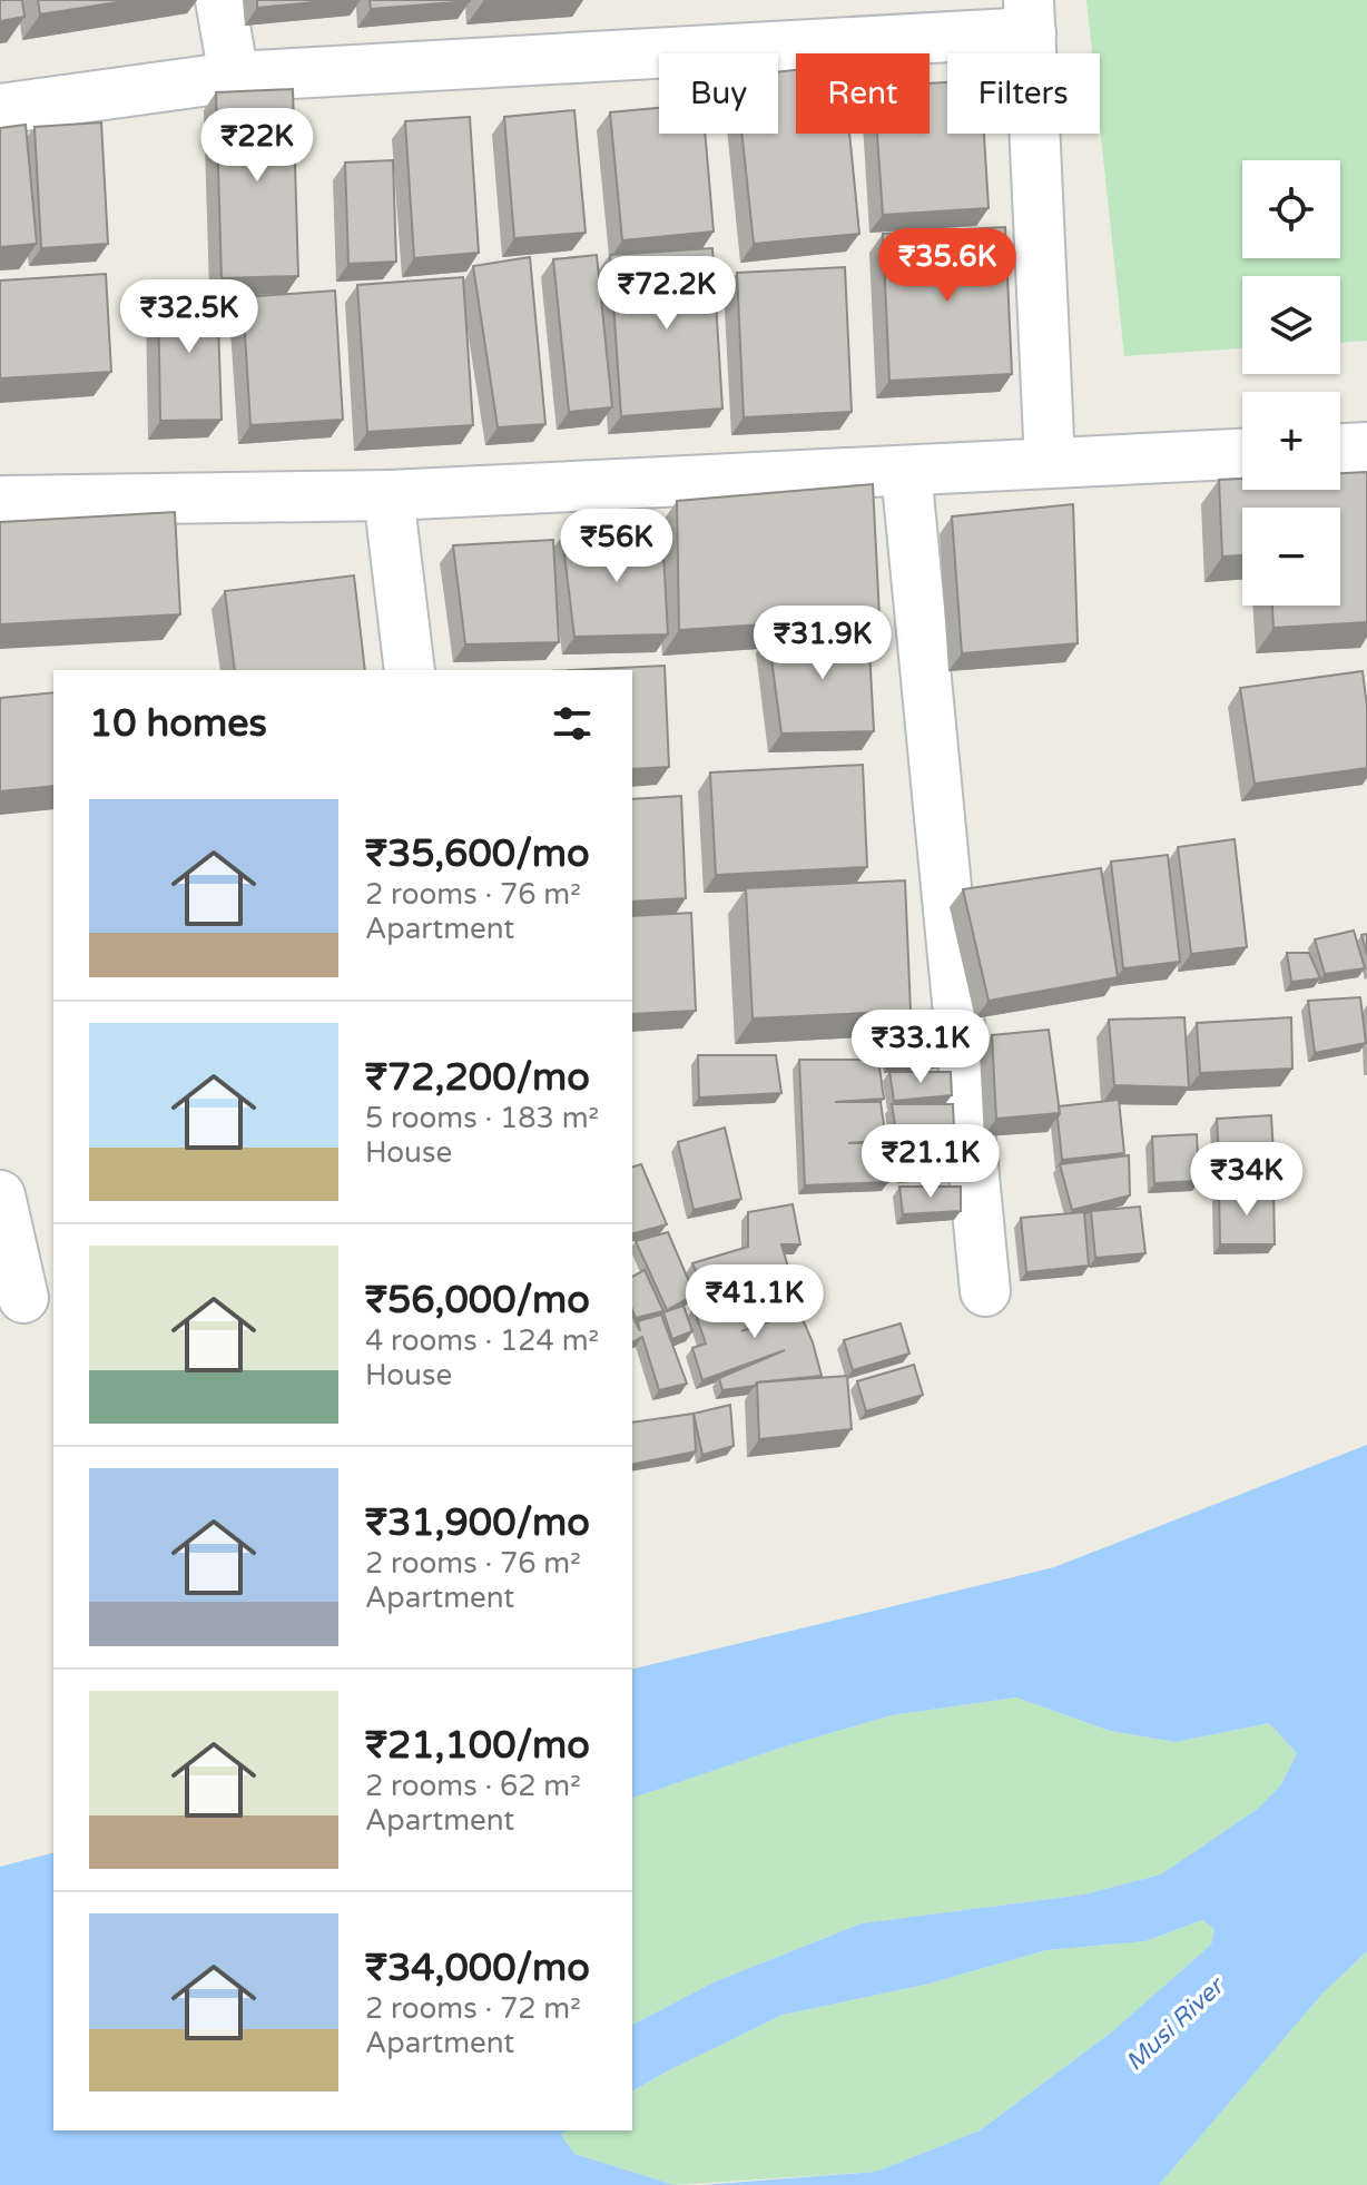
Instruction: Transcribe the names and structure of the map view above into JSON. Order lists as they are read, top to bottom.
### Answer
{
  "water": ["Musi River"],
  "page": {
    "chip": ["Buy", "Rent", "Filters"],
    "price": [
      "₹22K",
      "₹35.6K",
      "₹72.2K",
      "₹32.5K",
      "₹56K",
      "₹31.9K",
      "₹33.1K",
      "₹21.1K",
      "₹34K",
      "₹41.1K"
    ],
    "map_buttons": ["+", "−"],
    "heading": "10 homes",
    "list": [
      {
        "name": "₹35,600/mo",
        "note": "2 rooms · 76 m² · Apartment"
      },
      {
        "name": "₹72,200/mo",
        "note": "5 rooms · 183 m² · House"
      },
      {
        "name": "₹56,000/mo",
        "note": "4 rooms · 124 m² · House"
      },
      {
        "name": "₹31,900/mo",
        "note": "2 rooms · 76 m² · Apartment"
      },
      {
        "name": "₹21,100/mo",
        "note": "2 rooms · 62 m² · Apartment"
      },
      {
        "name": "₹34,000/mo",
        "note": "2 rooms · 72 m² · Apartment"
      }
    ]
  }
}
